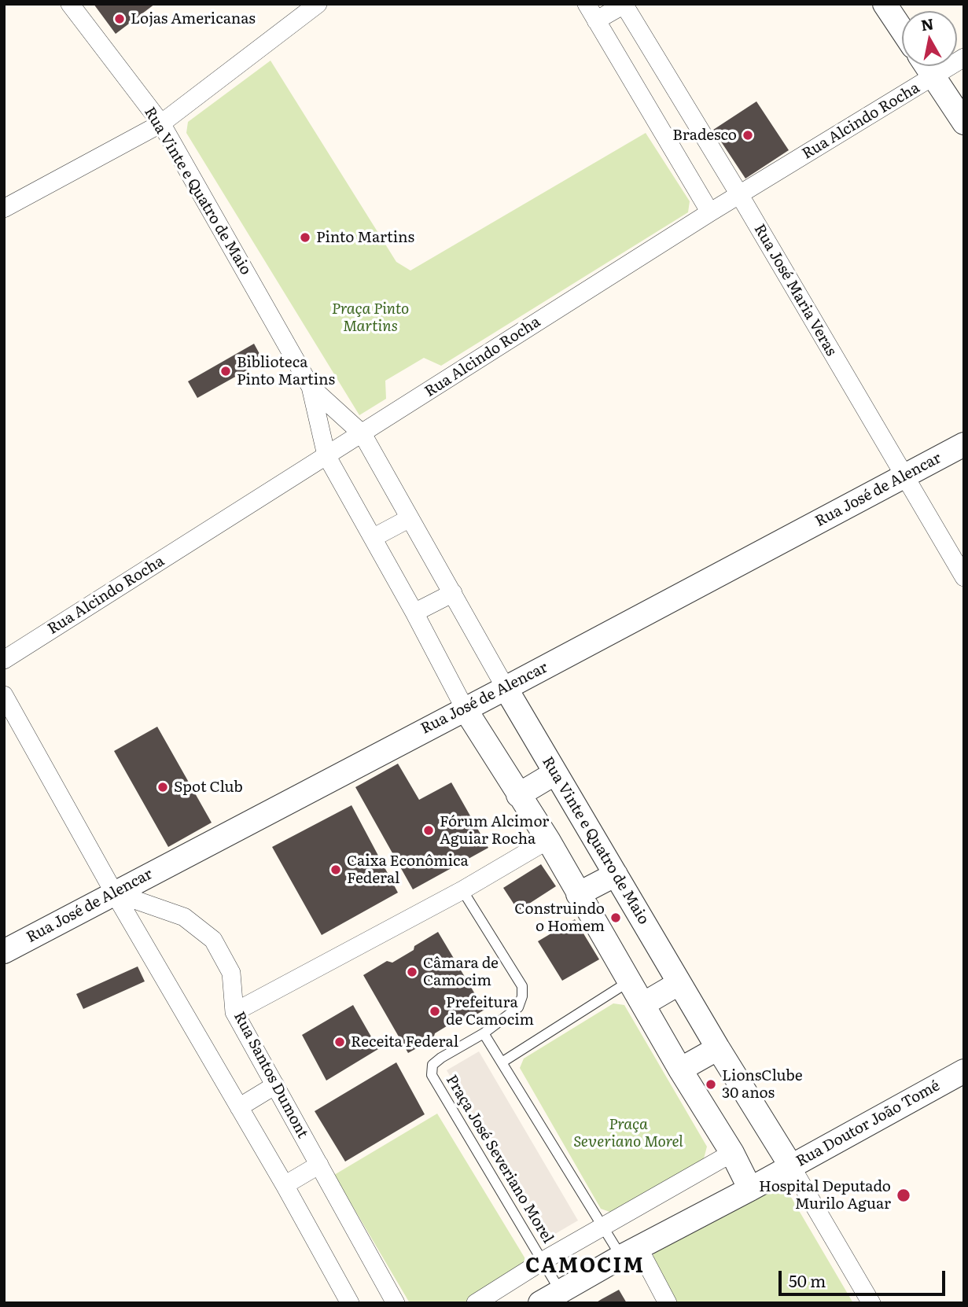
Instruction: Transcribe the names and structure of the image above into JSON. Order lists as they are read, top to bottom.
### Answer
{
  "streets": {
    "street": [
      "Rua Alcindo Rocha",
      "Rua Vinte e Quatro de Maio",
      "Rua José Maria Veras",
      "Rua José de Alencar",
      "Rua Santos Dumont",
      "Rua Doutor João Tomé"
    ],
    "lane": ["Praça José Severiano Morel"]
  },
  "crossings": [
    ["Rua Alcindo Rocha", "Rua Vinte e Quatro de Maio"],
    ["Rua Alcindo Rocha", "Rua José Maria Veras"],
    ["Rua Vinte e Quatro de Maio", "Rua José de Alencar"],
    ["Rua Vinte e Quatro de Maio", "Rua Doutor João Tomé"],
    ["Rua José Maria Veras", "Rua José de Alencar"],
    ["Rua José de Alencar", "Rua Santos Dumont"],
    ["Rua Doutor João Tomé", "Praça José Severiano Morel"]
  ],
  "districts": ["CAMOCIM"],
  "parks": ["Praça Pinto Martins", "Praça Severiano Morel"],
  "places": [
    "Lojas Americanas",
    "Bradesco",
    "Pinto Martins",
    "Biblioteca Pinto Martins",
    "Spot Club",
    "Fórum Alcimor Aguiar Rocha",
    "Caixa Econômica Federal",
    "Construindo o Homem",
    "Câmara de Camocim",
    "Prefeitura de Camocim",
    "Receita Federal",
    "LionsClube 30 anos",
    "Hospital Deputado Murilo Aguar"
  ],
  "scale_bar": "50 m",
  "north": "top"
}
